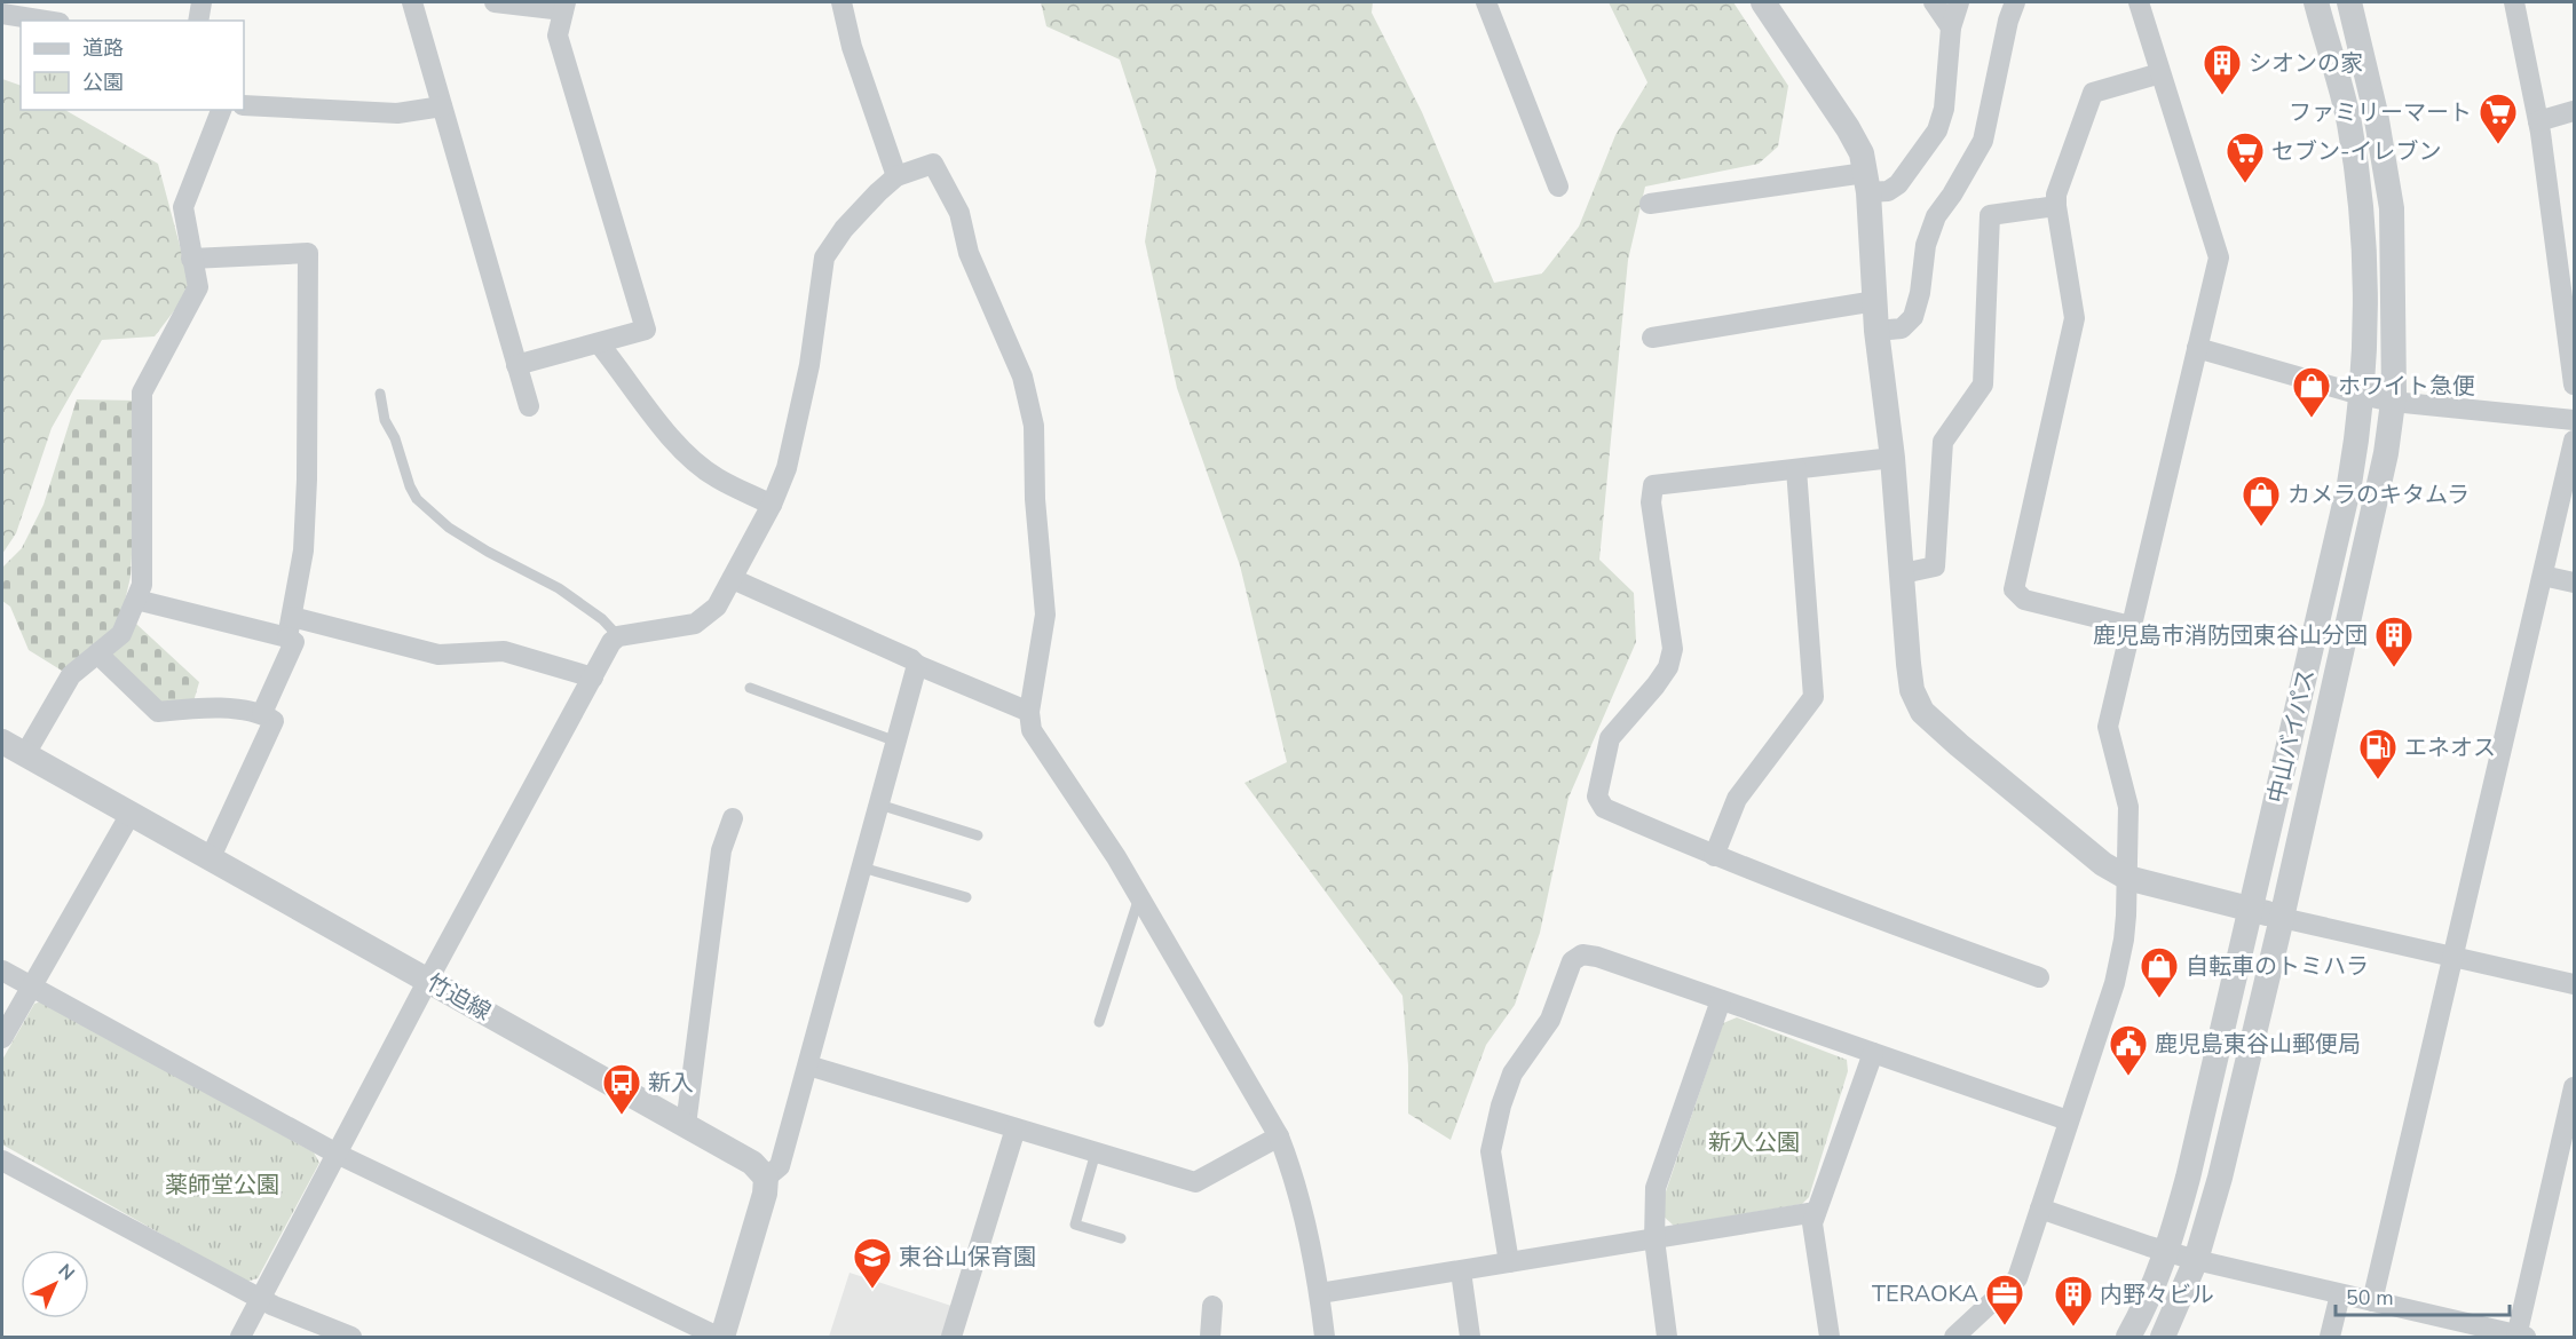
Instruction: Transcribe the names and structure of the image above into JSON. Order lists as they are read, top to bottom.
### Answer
{
  "streets": {
    "street": ["中山バイパス", "竹迫線"]
  },
  "parks": ["新入公園", "薬師堂公園"],
  "places": {
    "building": ["シオンの家", "鹿児島市消防団東谷山分団", "内野々ビル"],
    "supermarket": ["ファミリーマート", "セブン-イレブン"],
    "shop": ["ホワイト急便", "カメラのキタムラ", "自転車のトミハラ"],
    "fuel station": ["エネオス"],
    "public building": ["鹿児島東谷山郵便局"],
    "bus stop": ["新入"],
    "school or university": ["東谷山保育園"],
    "office": ["TERAOKA"]
  },
  "legend": ["道路", "公園"],
  "scale_bar": "50 m",
  "north": "top right"
}
